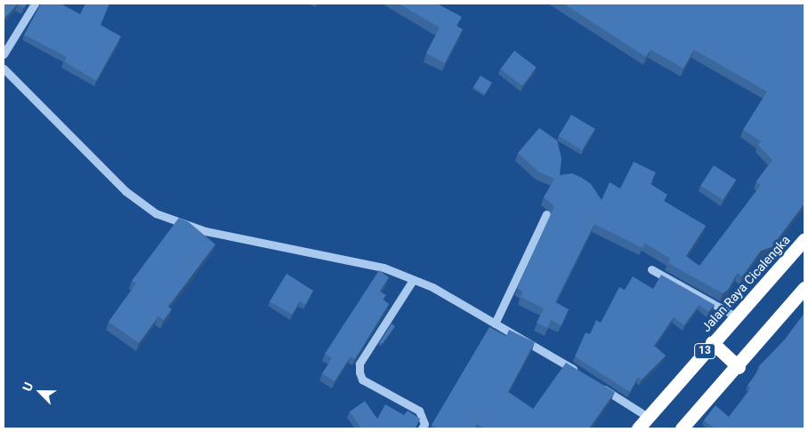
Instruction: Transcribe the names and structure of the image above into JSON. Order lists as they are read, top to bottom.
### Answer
{
  "streets": {
    "highway": ["Jalan Raya Cicalengka", "13"]
  },
  "north": "top left"
}
